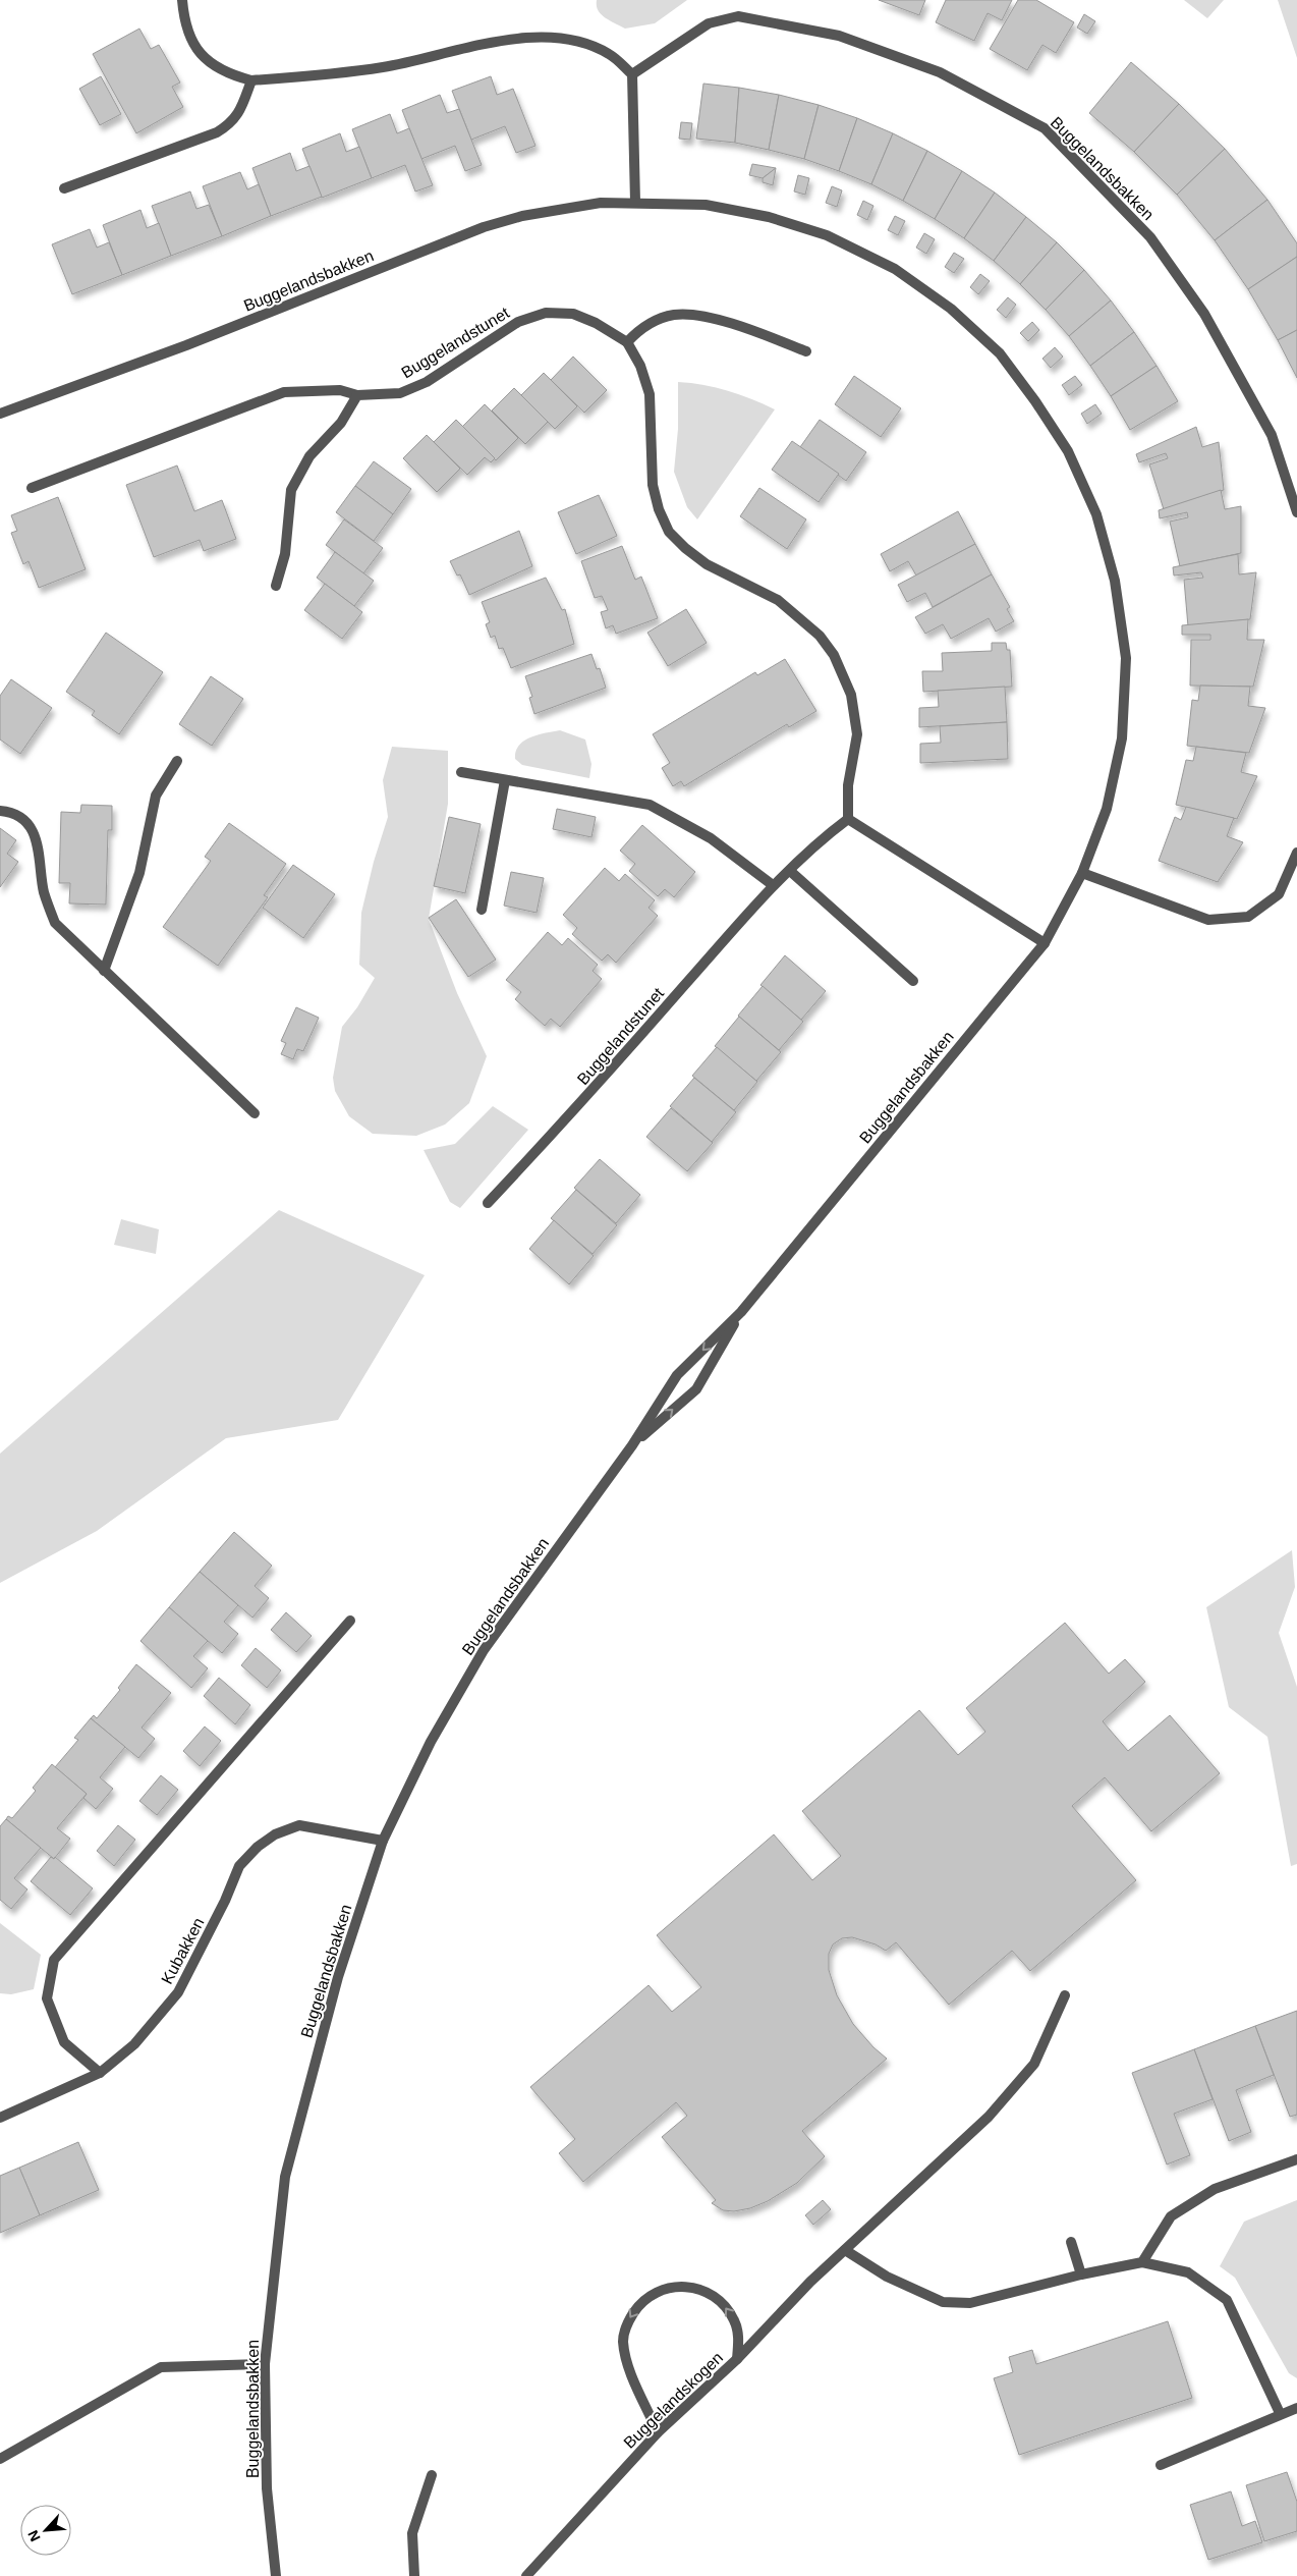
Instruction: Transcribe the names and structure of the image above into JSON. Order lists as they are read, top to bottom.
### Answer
{
  "streets": {
    "street": [
      "Buggelandsbakken",
      "Buggelandstunet",
      "Kubakken",
      "Buggelandskogen"
    ]
  },
  "crossings": [
    ["Buggelandsbakken", "Kubakken"]
  ],
  "north": "bottom left"
}
